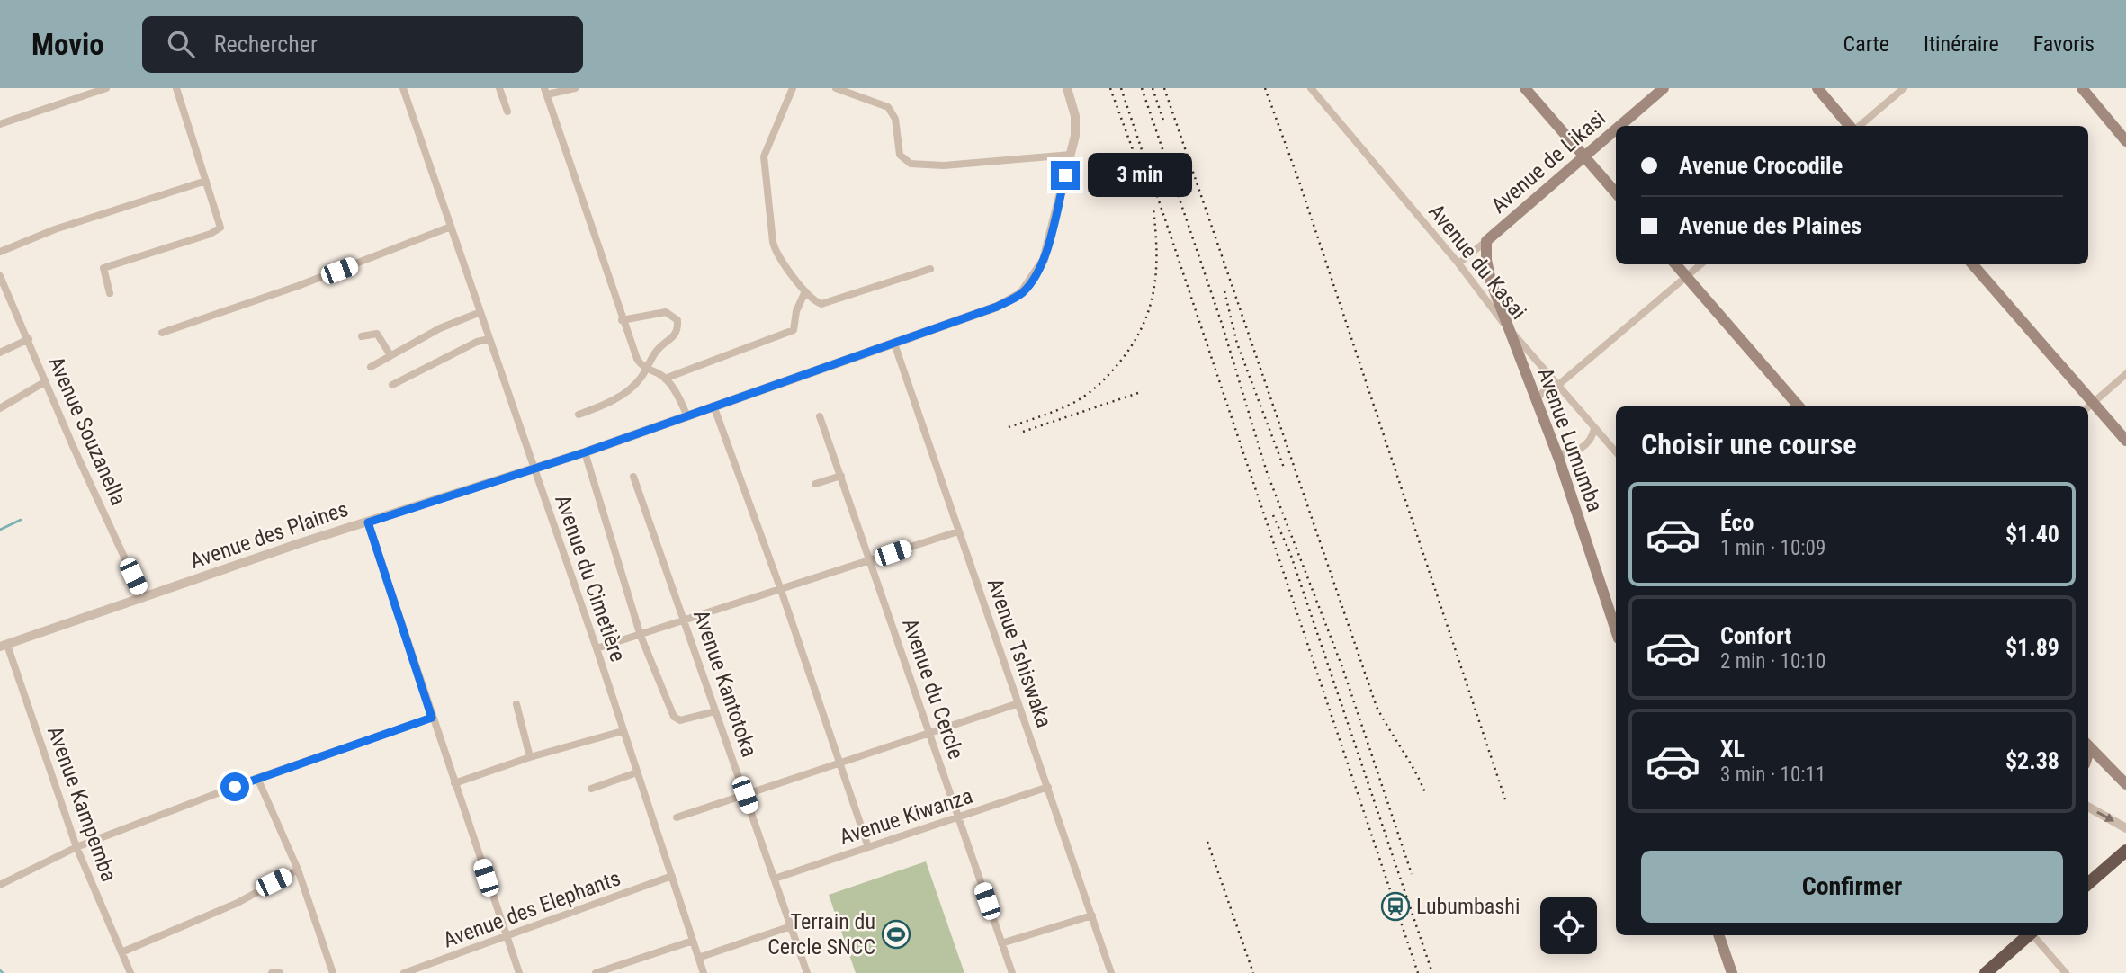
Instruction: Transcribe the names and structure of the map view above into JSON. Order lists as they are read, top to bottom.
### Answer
{
  "streets": {
    "main road": ["Avenue de Likasi", "Avenue Lumumba"],
    "street": [
      "Avenue du Kasai",
      "Avenue Souzanella",
      "Avenue des Plaines",
      "Avenue du Cimetière",
      "Avenue Tshiswaka",
      "Avenue Kantotoka",
      "Avenue du Cercle",
      "Avenue Kampemba",
      "Avenue Kiwanza",
      "Avenue des Elephants"
    ]
  },
  "crossings": [
    ["Avenue de Likasi", "Avenue du Kasai"],
    ["Avenue de Likasi", "Avenue Lumumba"],
    ["Avenue du Kasai", "Avenue Lumumba"],
    ["Avenue Souzanella", "Avenue des Plaines"],
    ["Avenue des Plaines", "Avenue du Cimetière"],
    ["Avenue des Plaines", "Avenue Tshiswaka"],
    ["Avenue des Plaines", "Avenue Kampemba"],
    ["Avenue du Cimetière", "Avenue des Elephants"],
    ["Avenue Tshiswaka", "Avenue Kiwanza"],
    ["Avenue Kantotoka", "Avenue Kiwanza"],
    ["Avenue du Cercle", "Avenue Kiwanza"]
  ],
  "places": {
    "station": ["Lubumbashi"],
    "sports": ["Terrain du Cercle SNCC"]
  },
  "page": {
    "header": "Movio",
    "search": "Rechercher",
    "nav": ["Carte", "Itinéraire", "Favoris"],
    "banner": ["Avenue Crocodile", "Avenue des Plaines"],
    "bubble": "3 min",
    "heading": "Choisir une course",
    "list": [
      {
        "name": "Éco",
        "note": "1 min · 10:09",
        "value": "$1.40"
      },
      {
        "name": "Confort",
        "note": "2 min · 10:10",
        "value": "$1.89"
      },
      {
        "name": "XL",
        "note": "3 min · 10:11",
        "value": "$2.38"
      }
    ],
    "buttons": "Confirmer"
  }
}
